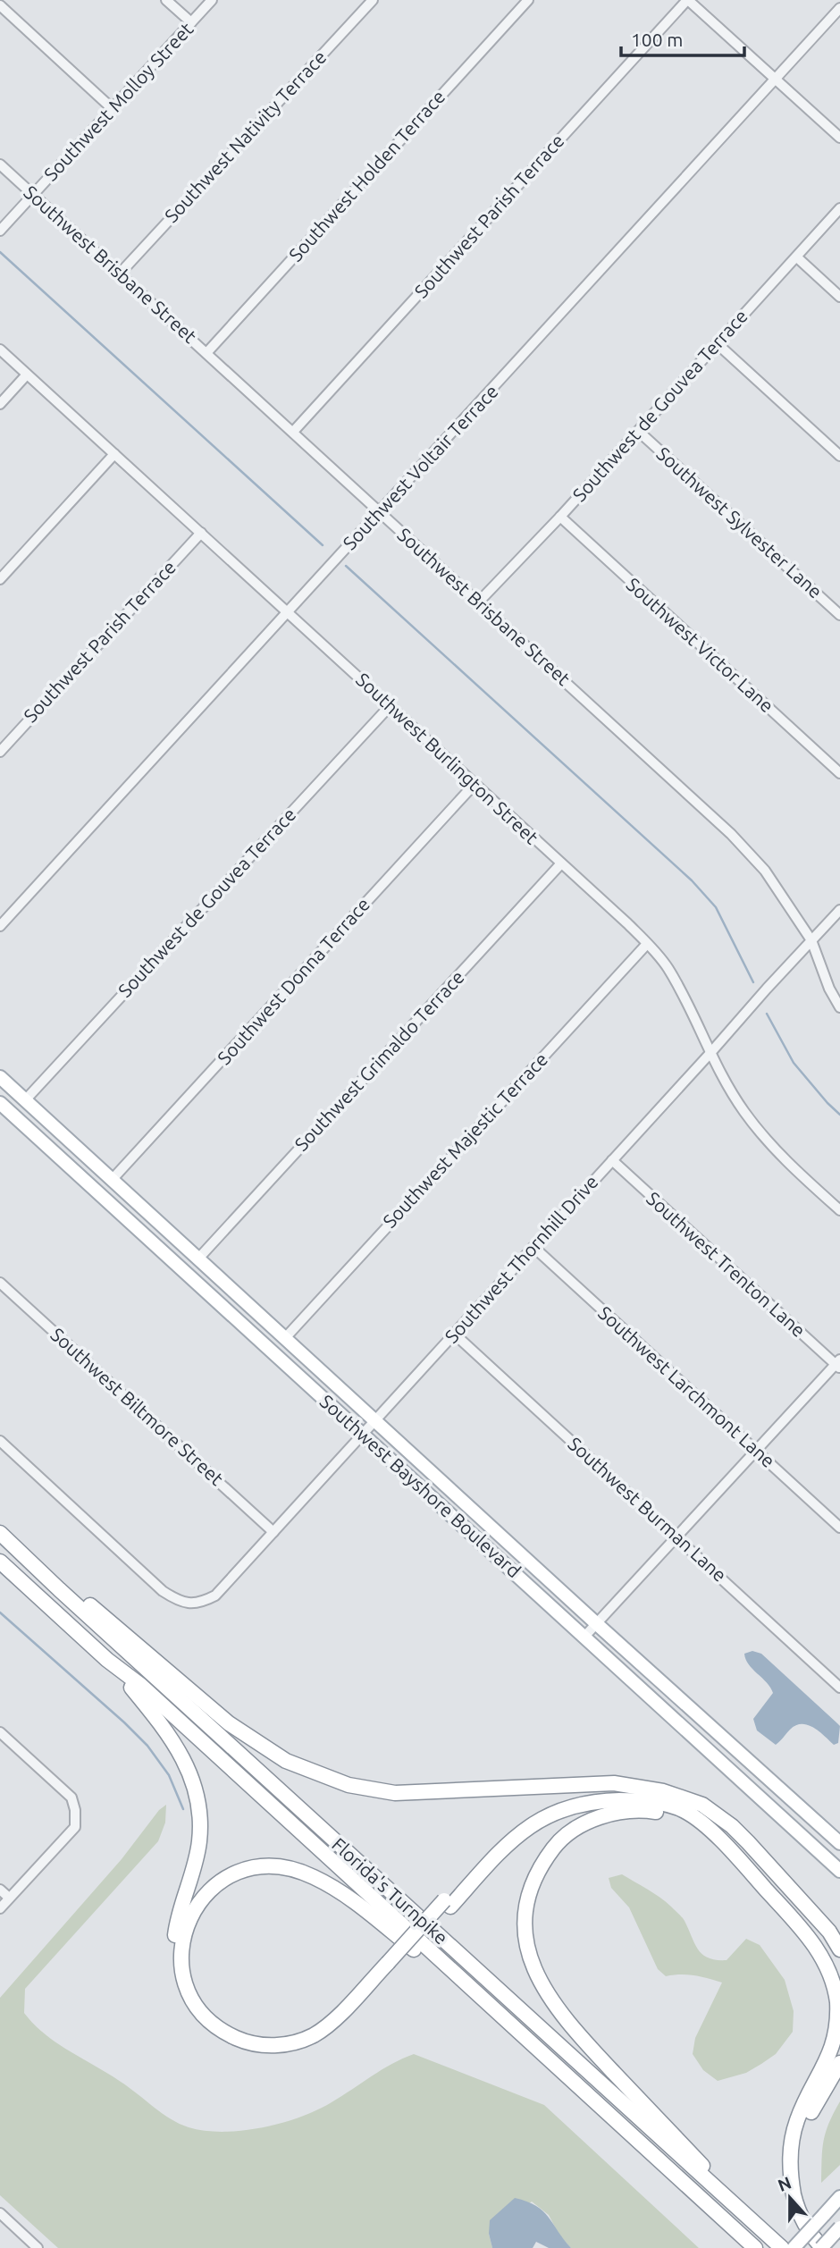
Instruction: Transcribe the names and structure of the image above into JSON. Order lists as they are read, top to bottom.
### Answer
{
  "streets": {
    "highway": ["Florida's Turnpike"],
    "main road": ["Southwest Bayshore Boulevard"],
    "street": [
      "Southwest Molloy Street",
      "Southwest Nativity Terrace",
      "Southwest Holden Terrace",
      "Southwest Parish Terrace",
      "Southwest Brisbane Street",
      "Southwest de Gouvea Terrace",
      "Southwest Voltair Terrace",
      "Southwest Sylvester Lane",
      "Southwest Victor Lane",
      "Southwest Burlington Street",
      "Southwest Donna Terrace",
      "Southwest Grimaldo Terrace",
      "Southwest Majestic Terrace",
      "Southwest Thornhill Drive",
      "Southwest Trenton Lane",
      "Southwest Larchmont Lane",
      "Southwest Biltmore Street",
      "Southwest Burman Lane"
    ]
  },
  "crossings": [
    ["Southwest Molloy Street", "Southwest Brisbane Street"],
    ["Southwest Nativity Terrace", "Southwest Brisbane Street"],
    ["Southwest Holden Terrace", "Southwest Brisbane Street"],
    ["Southwest Parish Terrace", "Southwest Brisbane Street"],
    ["Southwest Parish Terrace", "Southwest Burlington Street"],
    ["Southwest Brisbane Street", "Southwest de Gouvea Terrace"],
    ["Southwest Brisbane Street", "Southwest Voltair Terrace"],
    ["Southwest Brisbane Street", "Southwest Thornhill Drive"],
    ["Southwest de Gouvea Terrace", "Southwest Sylvester Lane"],
    ["Southwest de Gouvea Terrace", "Southwest Victor Lane"],
    ["Southwest de Gouvea Terrace", "Southwest Burlington Street"],
    ["Southwest de Gouvea Terrace", "Southwest Bayshore Boulevard"],
    ["Southwest Voltair Terrace", "Southwest Burlington Street"],
    ["Southwest Burlington Street", "Southwest Donna Terrace"],
    ["Southwest Burlington Street", "Southwest Grimaldo Terrace"],
    ["Southwest Burlington Street", "Southwest Majestic Terrace"],
    ["Southwest Burlington Street", "Southwest Thornhill Drive"],
    ["Southwest Donna Terrace", "Southwest Bayshore Boulevard"],
    ["Southwest Grimaldo Terrace", "Southwest Bayshore Boulevard"],
    ["Southwest Majestic Terrace", "Southwest Bayshore Boulevard"],
    ["Southwest Thornhill Drive", "Southwest Trenton Lane"],
    ["Southwest Thornhill Drive", "Southwest Larchmont Lane"],
    ["Southwest Thornhill Drive", "Southwest Biltmore Street"],
    ["Southwest Thornhill Drive", "Southwest Bayshore Boulevard"],
    ["Southwest Thornhill Drive", "Southwest Burman Lane"]
  ],
  "scale_bar": "100 m",
  "north": "top"
}
